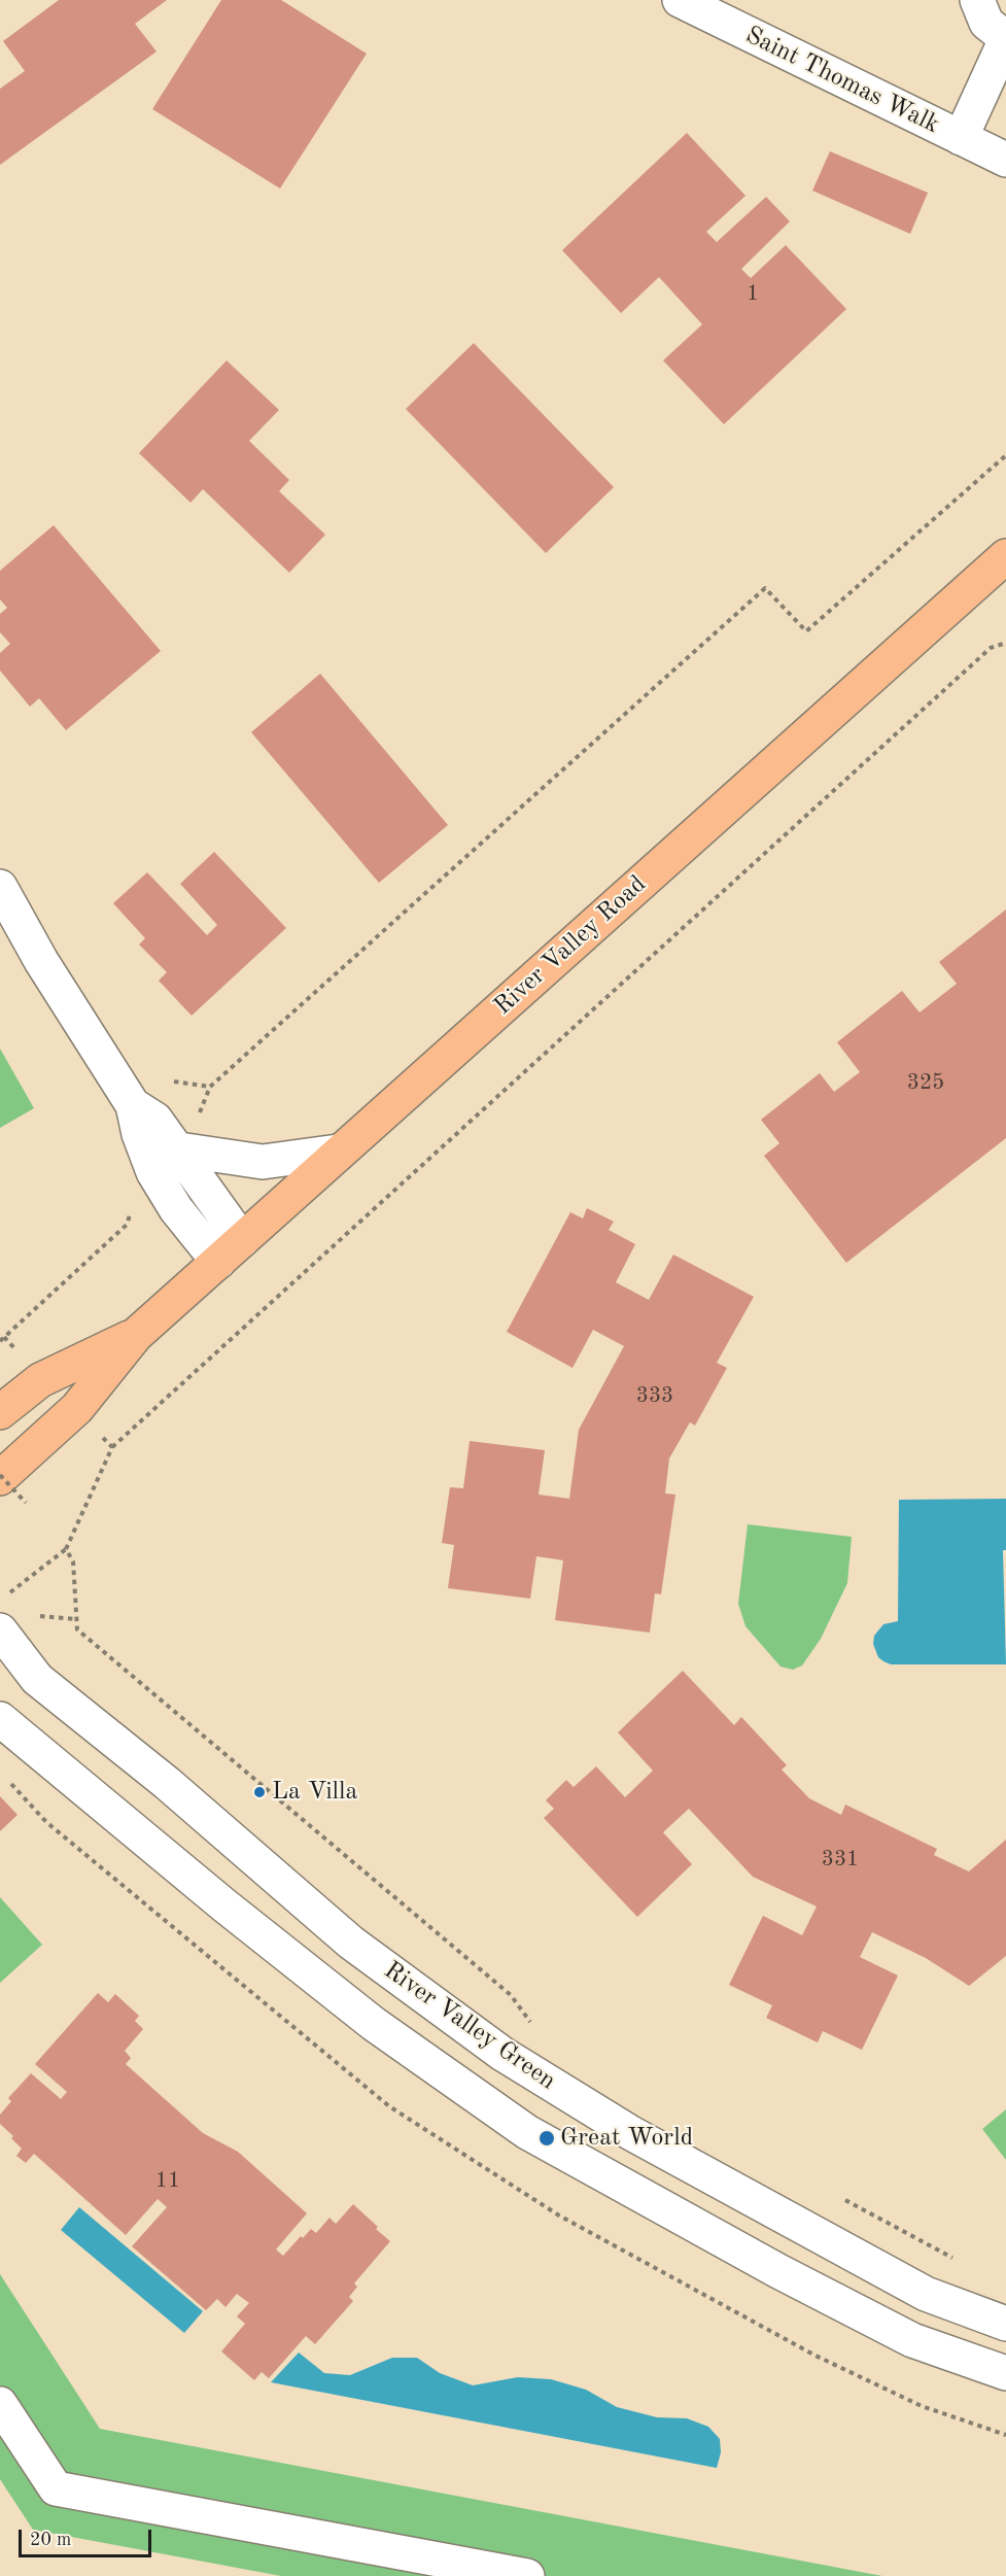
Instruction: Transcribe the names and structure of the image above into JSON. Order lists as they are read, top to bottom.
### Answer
{
  "streets": {
    "main road": ["River Valley Road"],
    "street": ["Saint Thomas Walk", "River Valley Green"]
  },
  "places": ["La Villa", "Great World"],
  "house_numbers": [
    "1",
    "325",
    "333",
    "331",
    "11"
  ],
  "scale_bar": "20 m"
}
